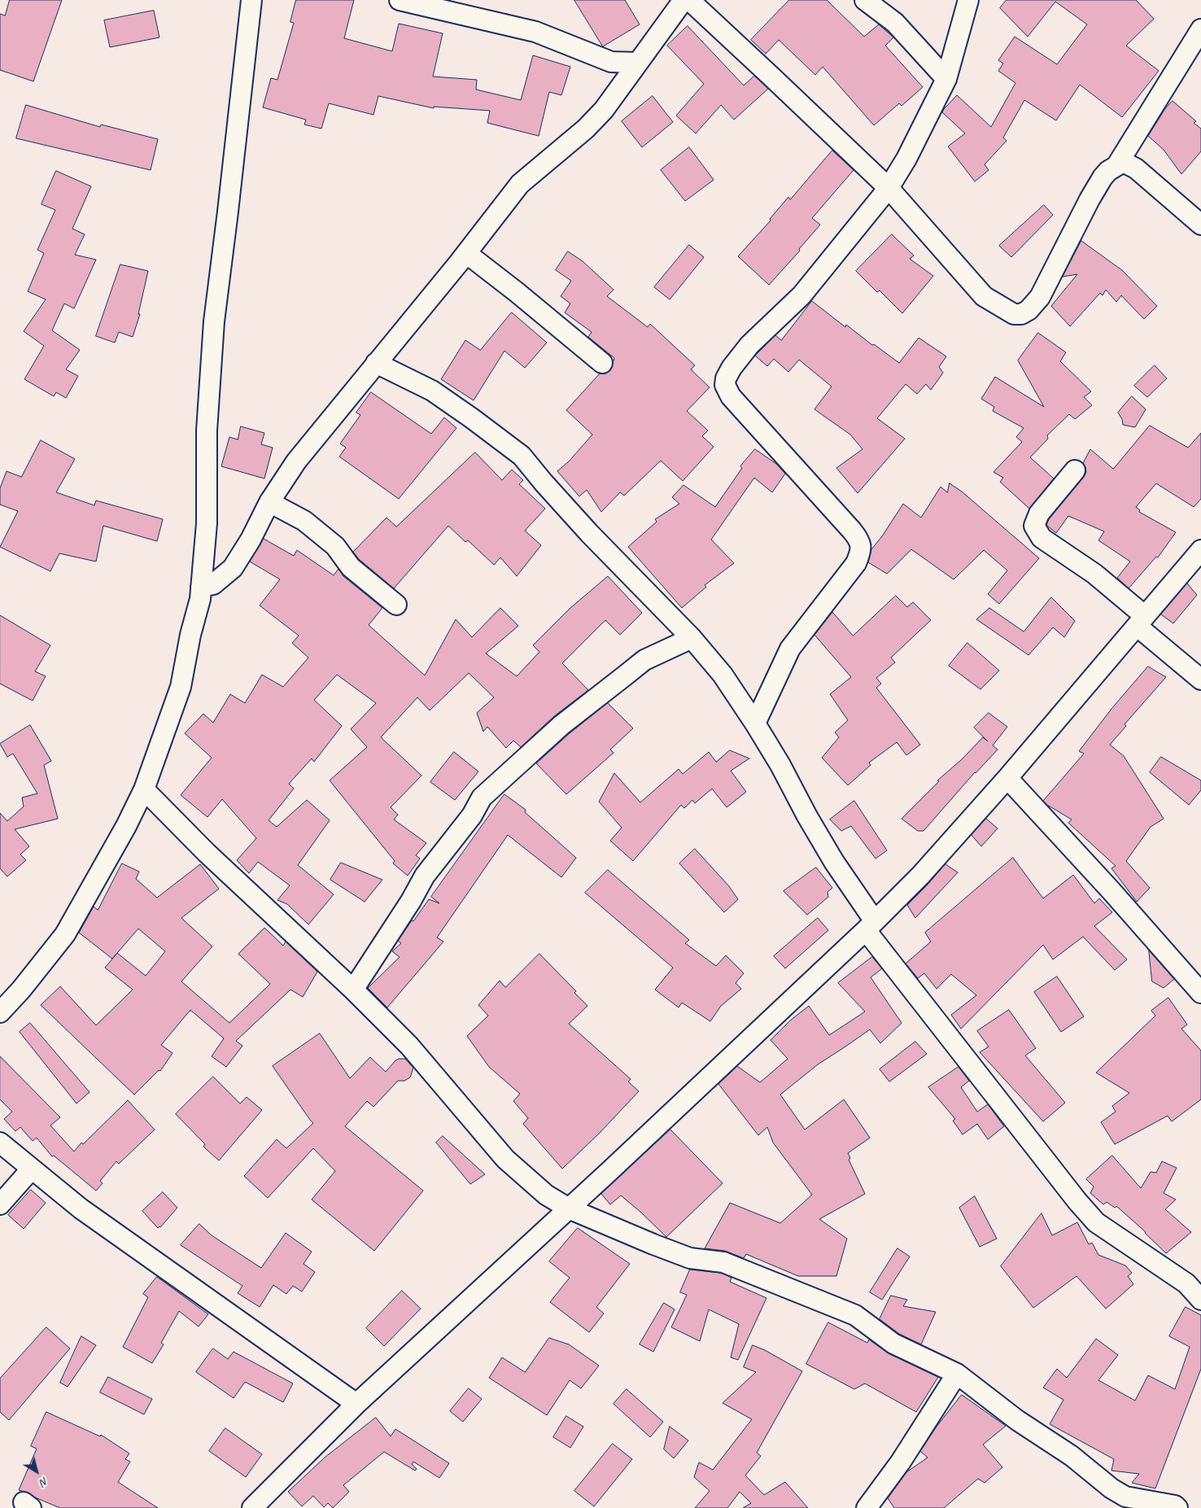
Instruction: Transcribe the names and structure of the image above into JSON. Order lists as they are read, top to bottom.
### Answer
{
  "north": "bottom right"
}
